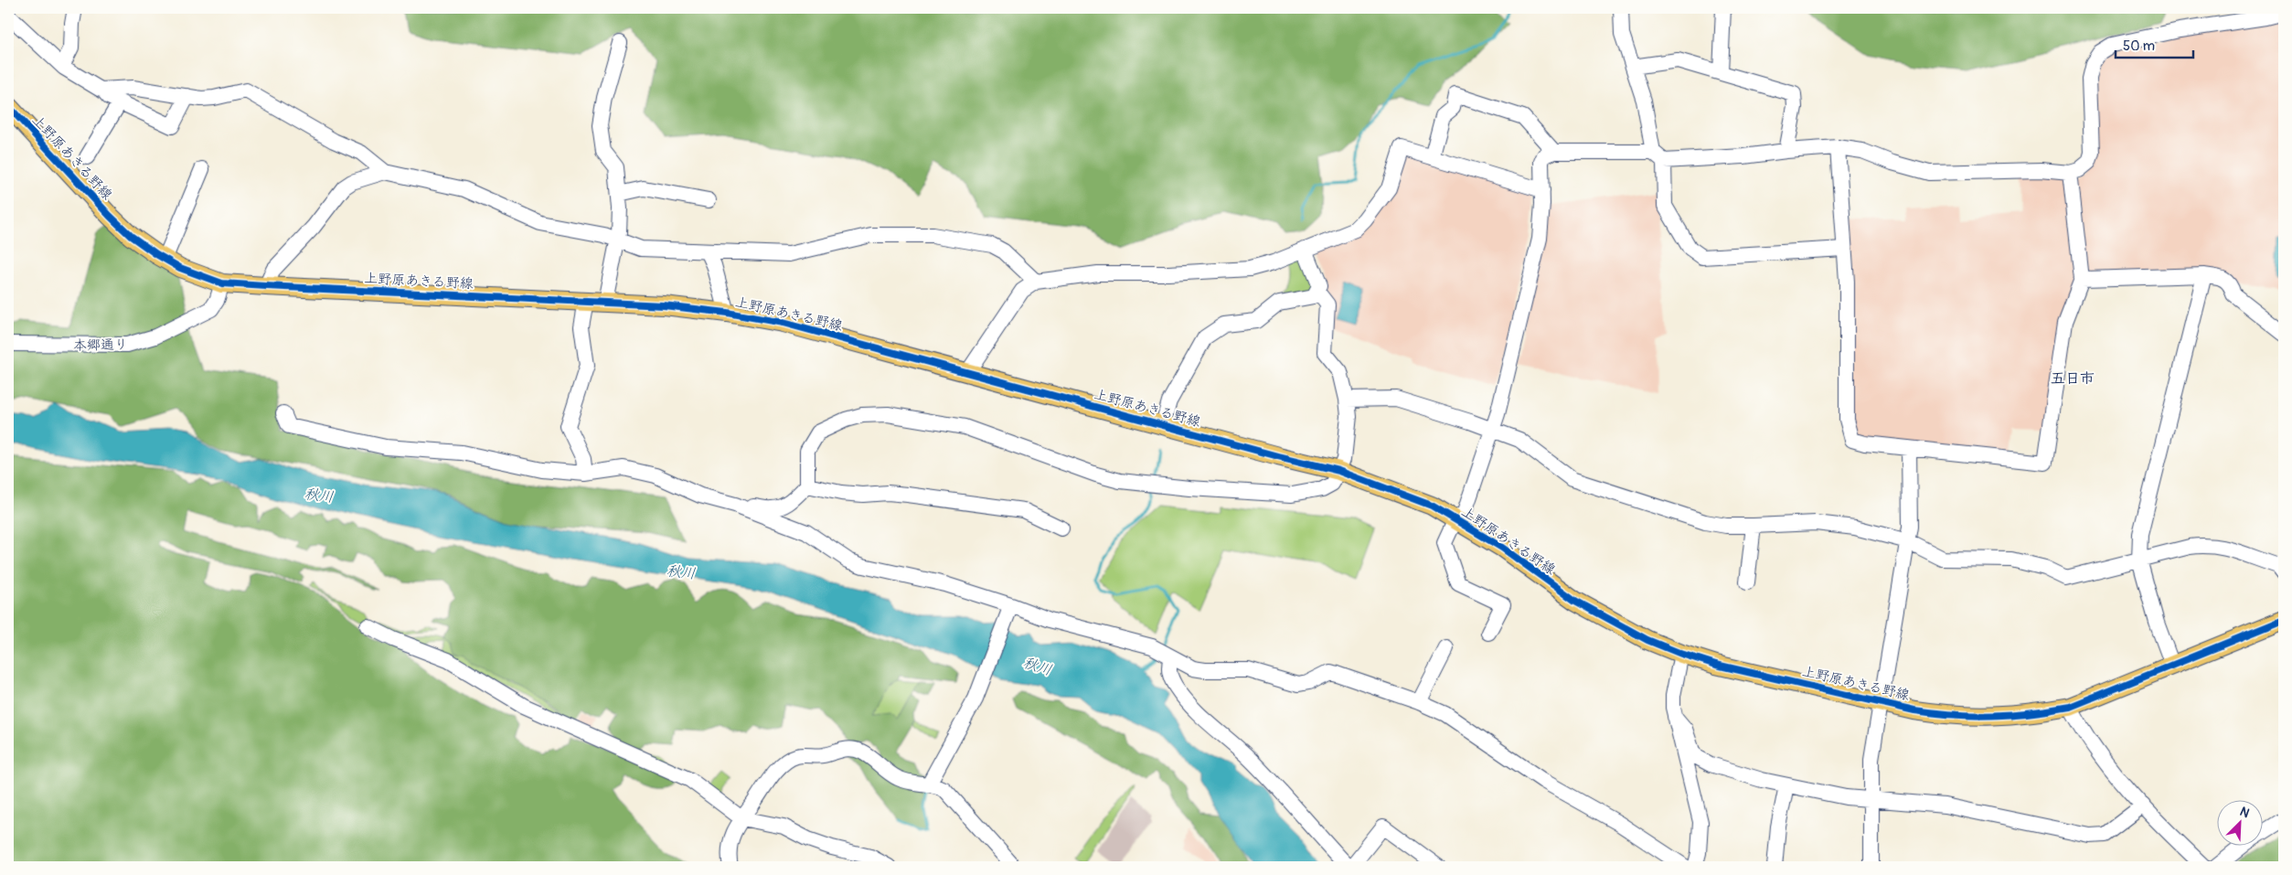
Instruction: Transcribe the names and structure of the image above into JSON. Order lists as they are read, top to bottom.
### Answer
{
  "streets": {
    "main road": ["上野原あきる野線"],
    "street": ["本郷通り"]
  },
  "crossings": [
    ["上野原あきる野線", "本郷通り"]
  ],
  "districts": ["五日市"],
  "water": ["秋川"],
  "scale_bar": "50 m",
  "north": "top right"
}
